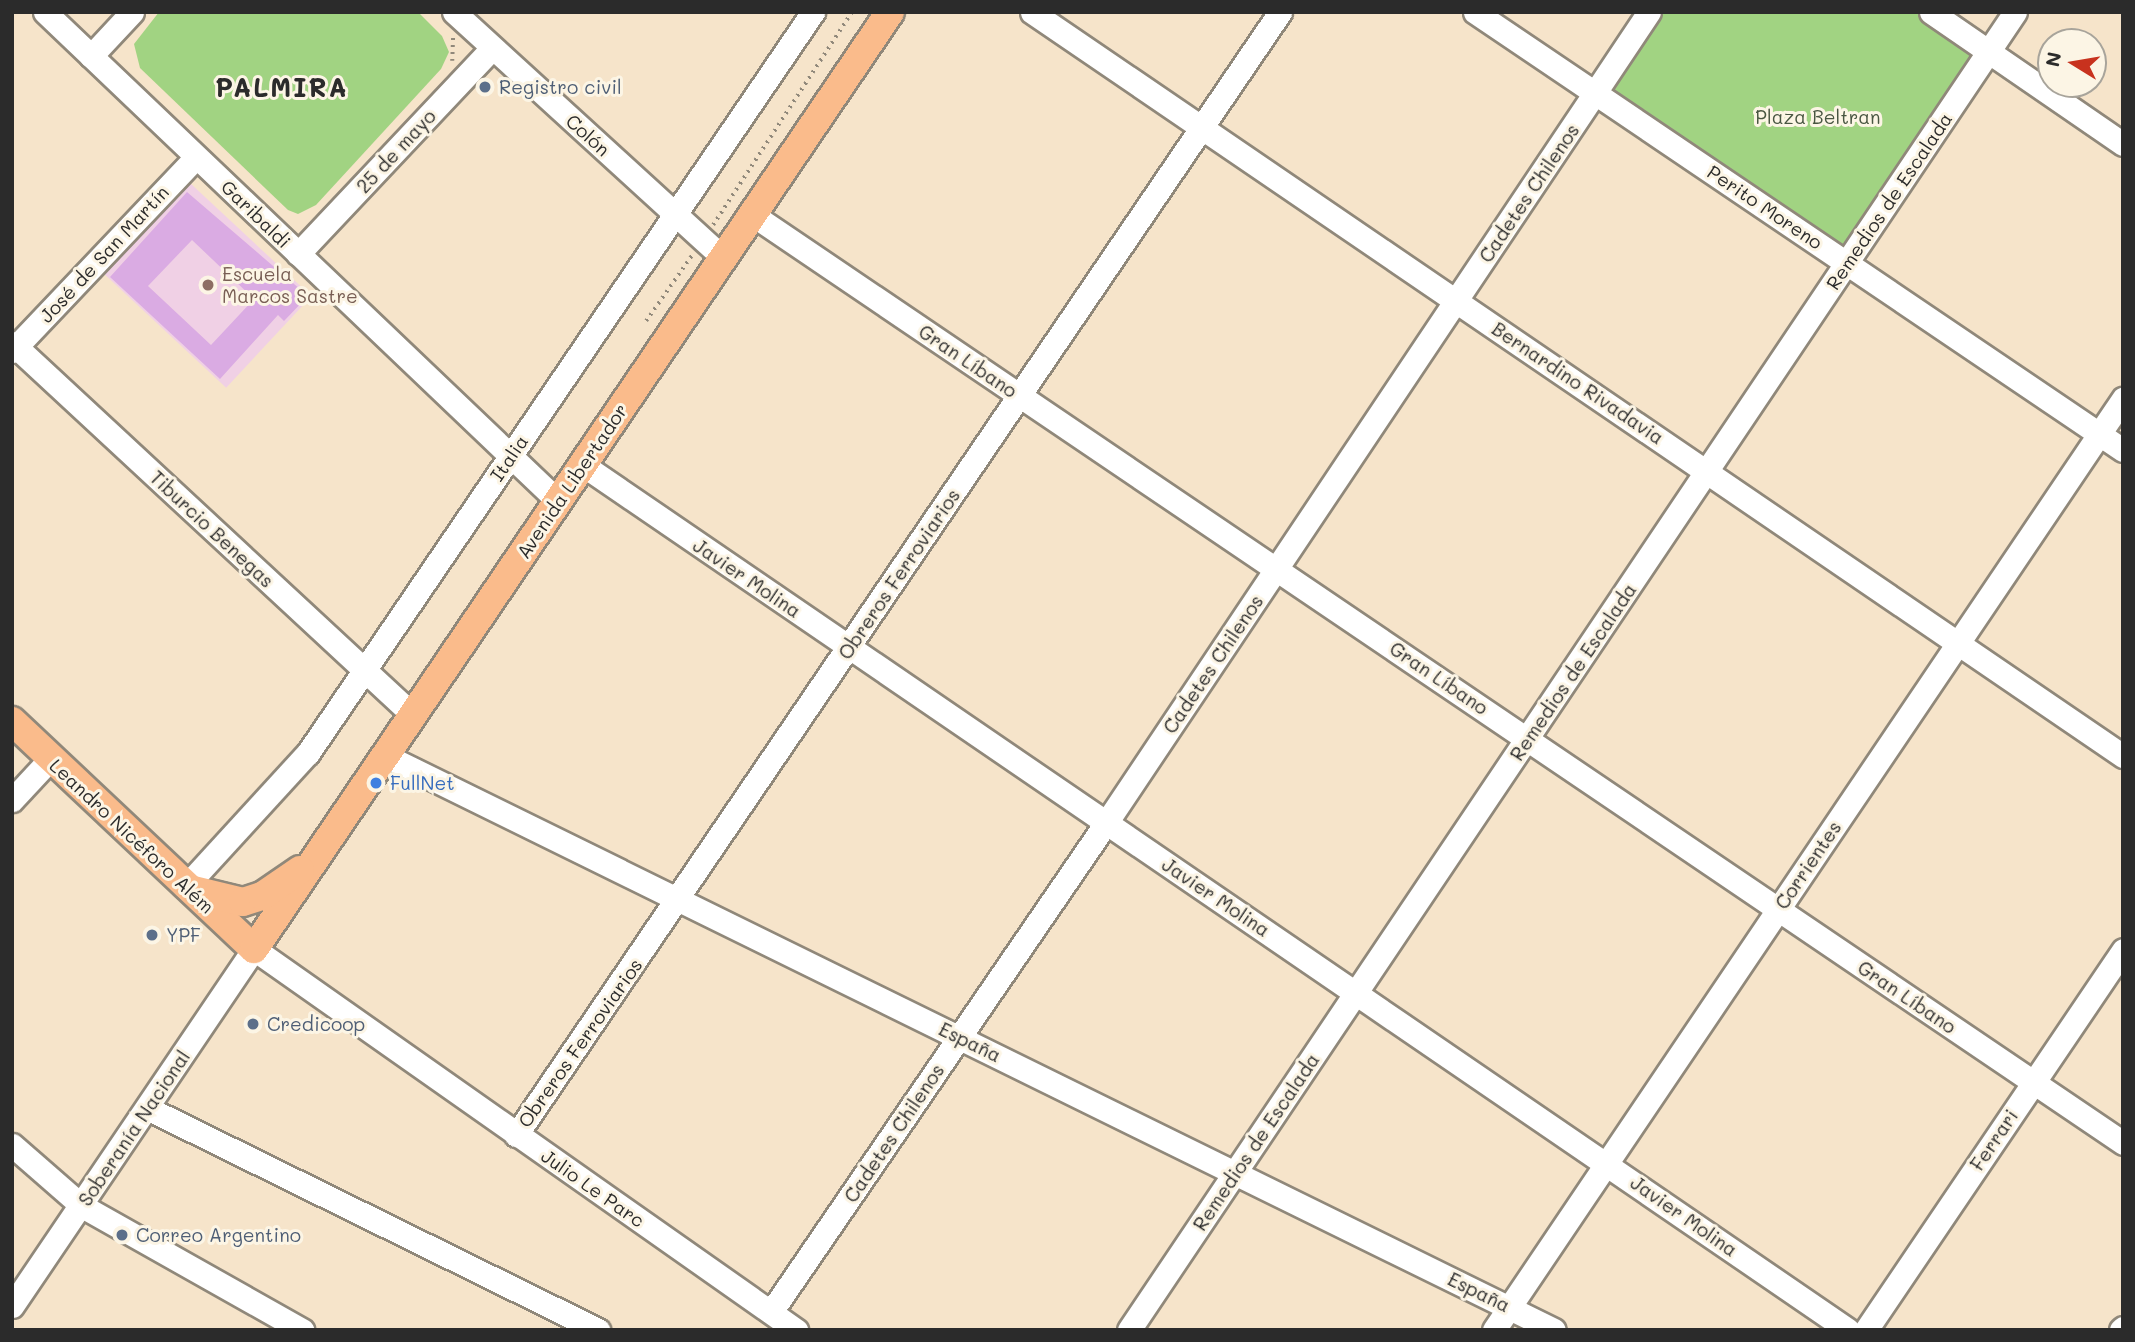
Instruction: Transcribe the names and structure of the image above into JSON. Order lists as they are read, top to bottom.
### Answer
{
  "streets": {
    "main road": ["Avenida Libertador", "Leandro Nicéforo Além"],
    "street": [
      "Colón",
      "25 de mayo",
      "Cadetes Chilenos",
      "Remedios de Escalada",
      "Perito Moreno",
      "Garibaldi",
      "José de San Martín",
      "Gran Líbano",
      "Bernardino Rivadavia",
      "Italia",
      "Tiburcio Benegas",
      "Obreros Ferroviarios",
      "Javier Molina",
      "Corrientes",
      "España",
      "Soberanía Nacional",
      "Ferrari",
      "Julio Le Parc"
    ]
  },
  "crossings": [
    ["Colón", "25 de mayo"],
    ["Colón", "Italia"],
    ["Colón", "Avenida Libertador"],
    ["25 de mayo", "Garibaldi"],
    ["Cadetes Chilenos", "Perito Moreno"],
    ["Cadetes Chilenos", "Gran Líbano"],
    ["Cadetes Chilenos", "Bernardino Rivadavia"],
    ["Cadetes Chilenos", "Javier Molina"],
    ["Cadetes Chilenos", "España"],
    ["Cadetes Chilenos", "Julio Le Parc"],
    ["Remedios de Escalada", "Perito Moreno"],
    ["Remedios de Escalada", "Gran Líbano"],
    ["Remedios de Escalada", "Bernardino Rivadavia"],
    ["Remedios de Escalada", "Javier Molina"],
    ["Remedios de Escalada", "España"],
    ["Perito Moreno", "Corrientes"],
    ["Garibaldi", "José de San Martín"],
    ["Garibaldi", "Italia"],
    ["Garibaldi", "Avenida Libertador"],
    ["José de San Martín", "Tiburcio Benegas"],
    ["Gran Líbano", "Avenida Libertador"],
    ["Gran Líbano", "Obreros Ferroviarios"],
    ["Gran Líbano", "Corrientes"],
    ["Gran Líbano", "Ferrari"],
    ["Bernardino Rivadavia", "Obreros Ferroviarios"],
    ["Bernardino Rivadavia", "Corrientes"],
    ["Italia", "Tiburcio Benegas"],
    ["Italia", "Leandro Nicéforo Além"],
    ["Avenida Libertador", "Tiburcio Benegas"],
    ["Avenida Libertador", "Javier Molina"],
    ["Avenida Libertador", "Leandro Nicéforo Além"],
    ["Avenida Libertador", "España"],
    ["Avenida Libertador", "Soberanía Nacional"],
    ["Avenida Libertador", "Julio Le Parc"],
    ["Obreros Ferroviarios", "Javier Molina"],
    ["Obreros Ferroviarios", "España"],
    ["Obreros Ferroviarios", "Julio Le Parc"],
    ["Javier Molina", "Corrientes"],
    ["Leandro Nicéforo Além", "Soberanía Nacional"],
    ["Leandro Nicéforo Além", "Julio Le Parc"],
    ["Corrientes", "España"],
    ["Soberanía Nacional", "Julio Le Parc"]
  ],
  "districts": ["PALMIRA"],
  "parks": ["Plaza Beltran"],
  "places": [
    "Registro civil",
    "Escuela Marcos Sastre",
    "FullNet",
    "YPF",
    "Credicoop",
    "Correo Argentino"
  ],
  "north": "left"
}
